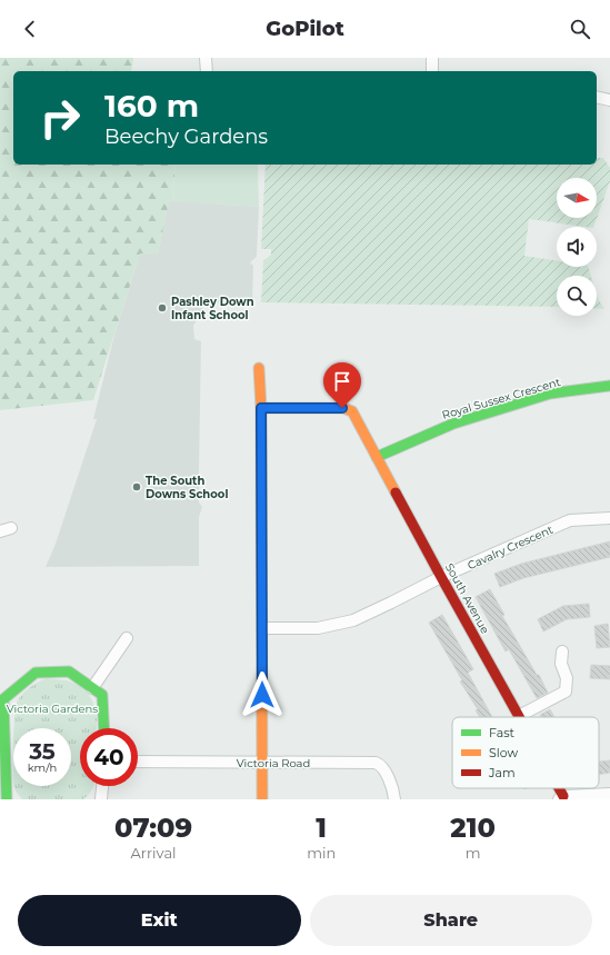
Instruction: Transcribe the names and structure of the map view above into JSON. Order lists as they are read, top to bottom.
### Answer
{
  "streets": {
    "street": [
      "Royal Sussex Crescent",
      "Cavalry Crescent",
      "South Avenue",
      "Victoria Road"
    ]
  },
  "crossings": [
    ["Royal Sussex Crescent", "South Avenue"],
    ["Cavalry Crescent", "South Avenue"]
  ],
  "parks": ["Victoria Gardens"],
  "places": ["Pashley Down Infant School", "The South Downs School"],
  "legend": ["Fast", "Slow", "Jam"],
  "north": "right",
  "page": {
    "header": "GoPilot",
    "turn": ["160 m", "Beechy Gardens"],
    "speed": "35 km/h",
    "limit": "40",
    "eta": [
      "07:09",
      "Arrival",
      "1",
      "min",
      "210",
      "m"
    ],
    "buttons": ["Exit", "Share"]
  }
}
